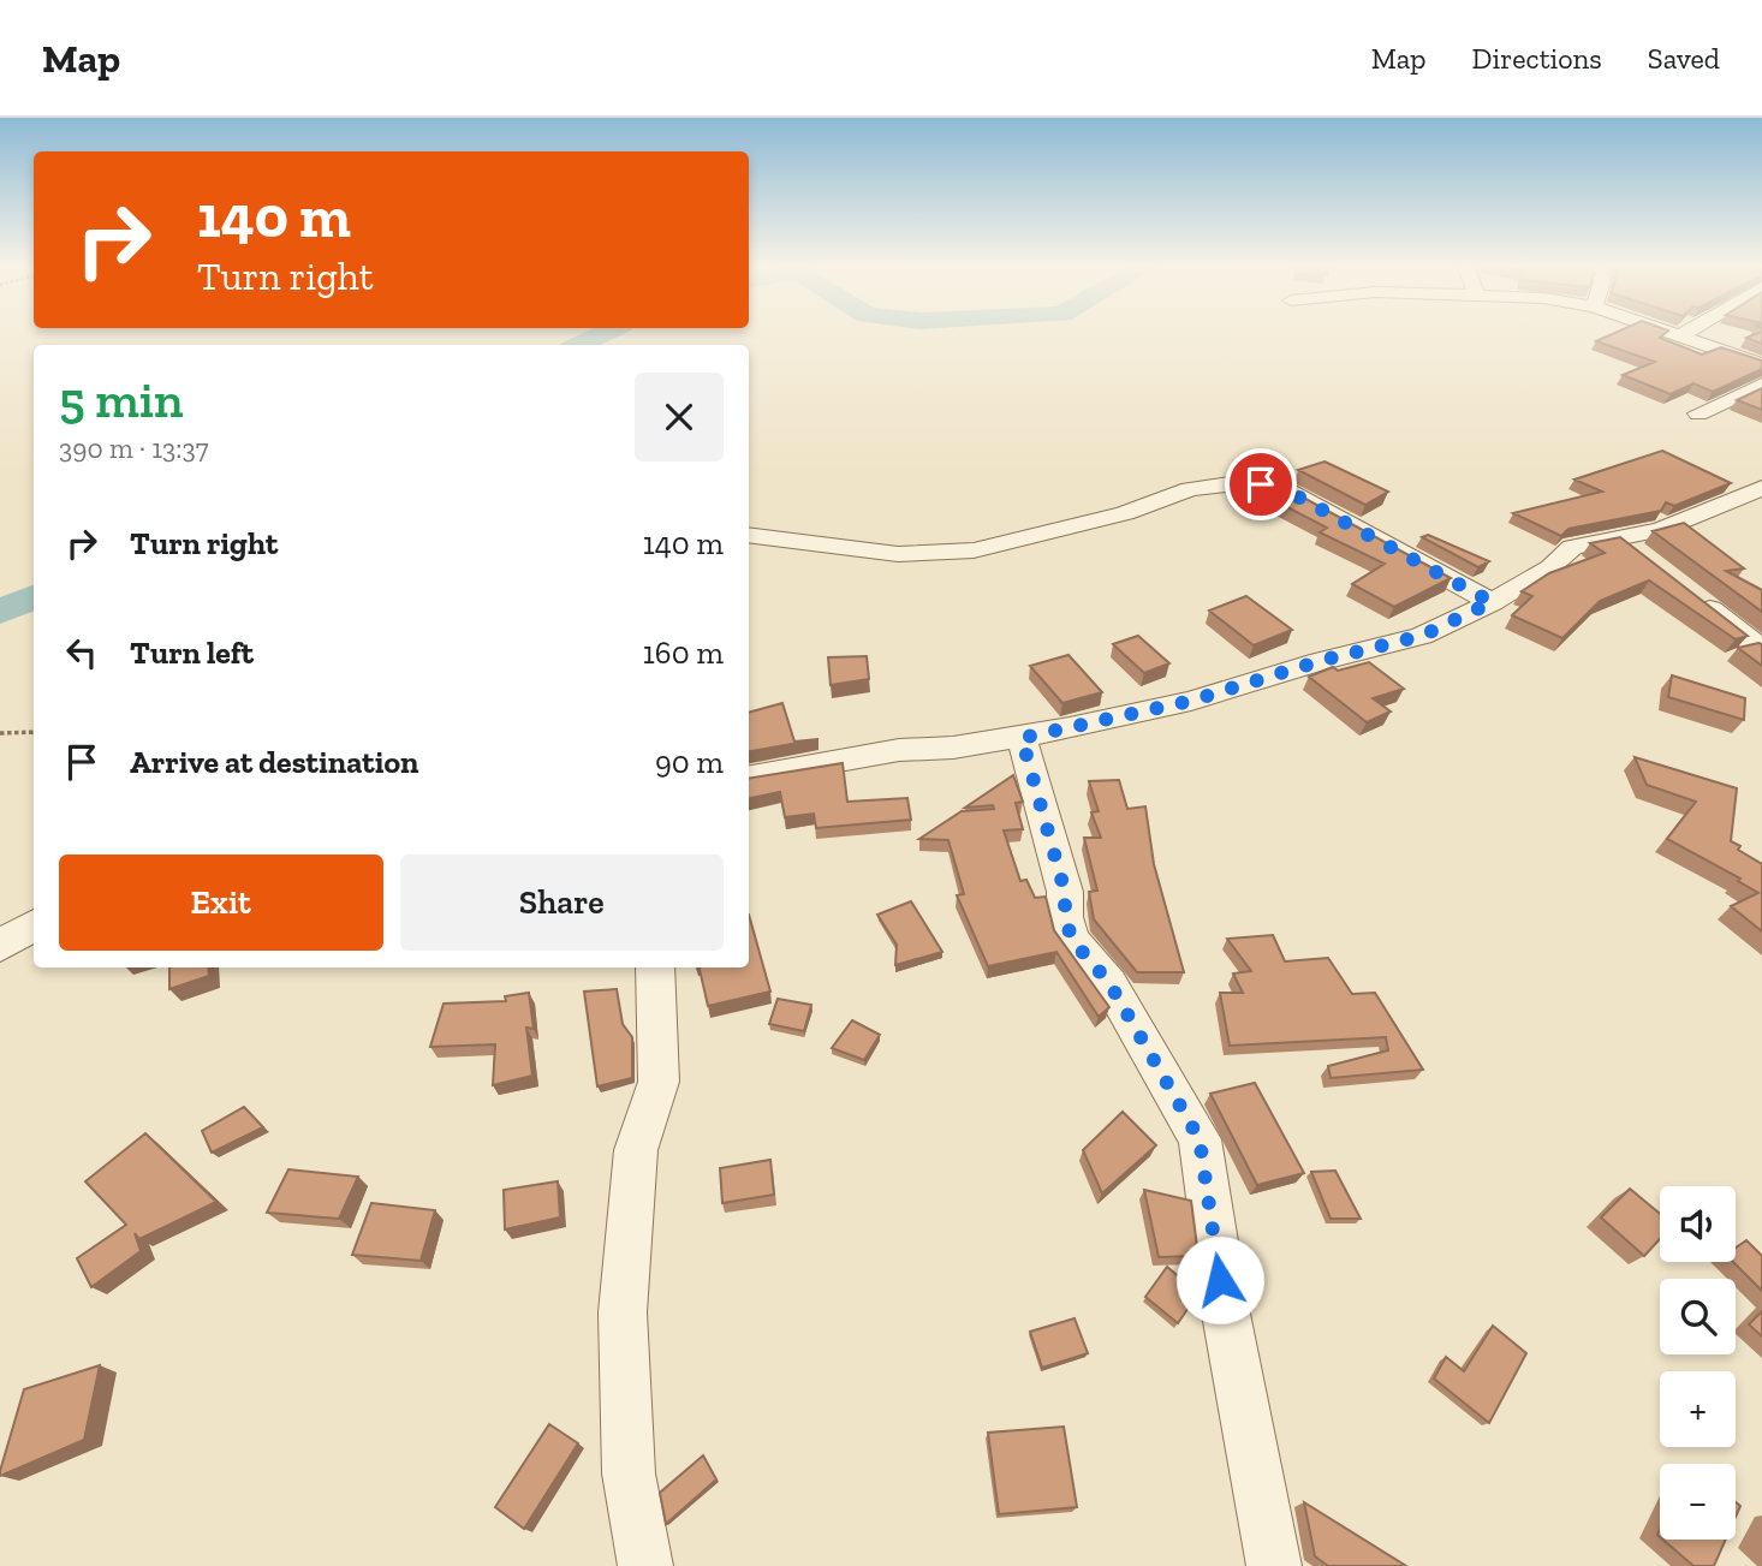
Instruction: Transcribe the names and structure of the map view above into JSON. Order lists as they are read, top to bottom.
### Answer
{
  "page": {
    "header": "Map",
    "nav": ["Map", "Directions", "Saved"],
    "turn": ["140 m", "Turn right"],
    "heading": ["5 min", "390 m · 13:37"],
    "list": [
      {
        "name": "Turn right",
        "value": "140 m"
      },
      {
        "name": "Turn left",
        "value": "160 m"
      },
      {
        "name": "Arrive at destination",
        "value": "90 m"
      }
    ],
    "buttons": ["Exit", "Share"],
    "map_buttons": ["+", "−"]
  }
}
